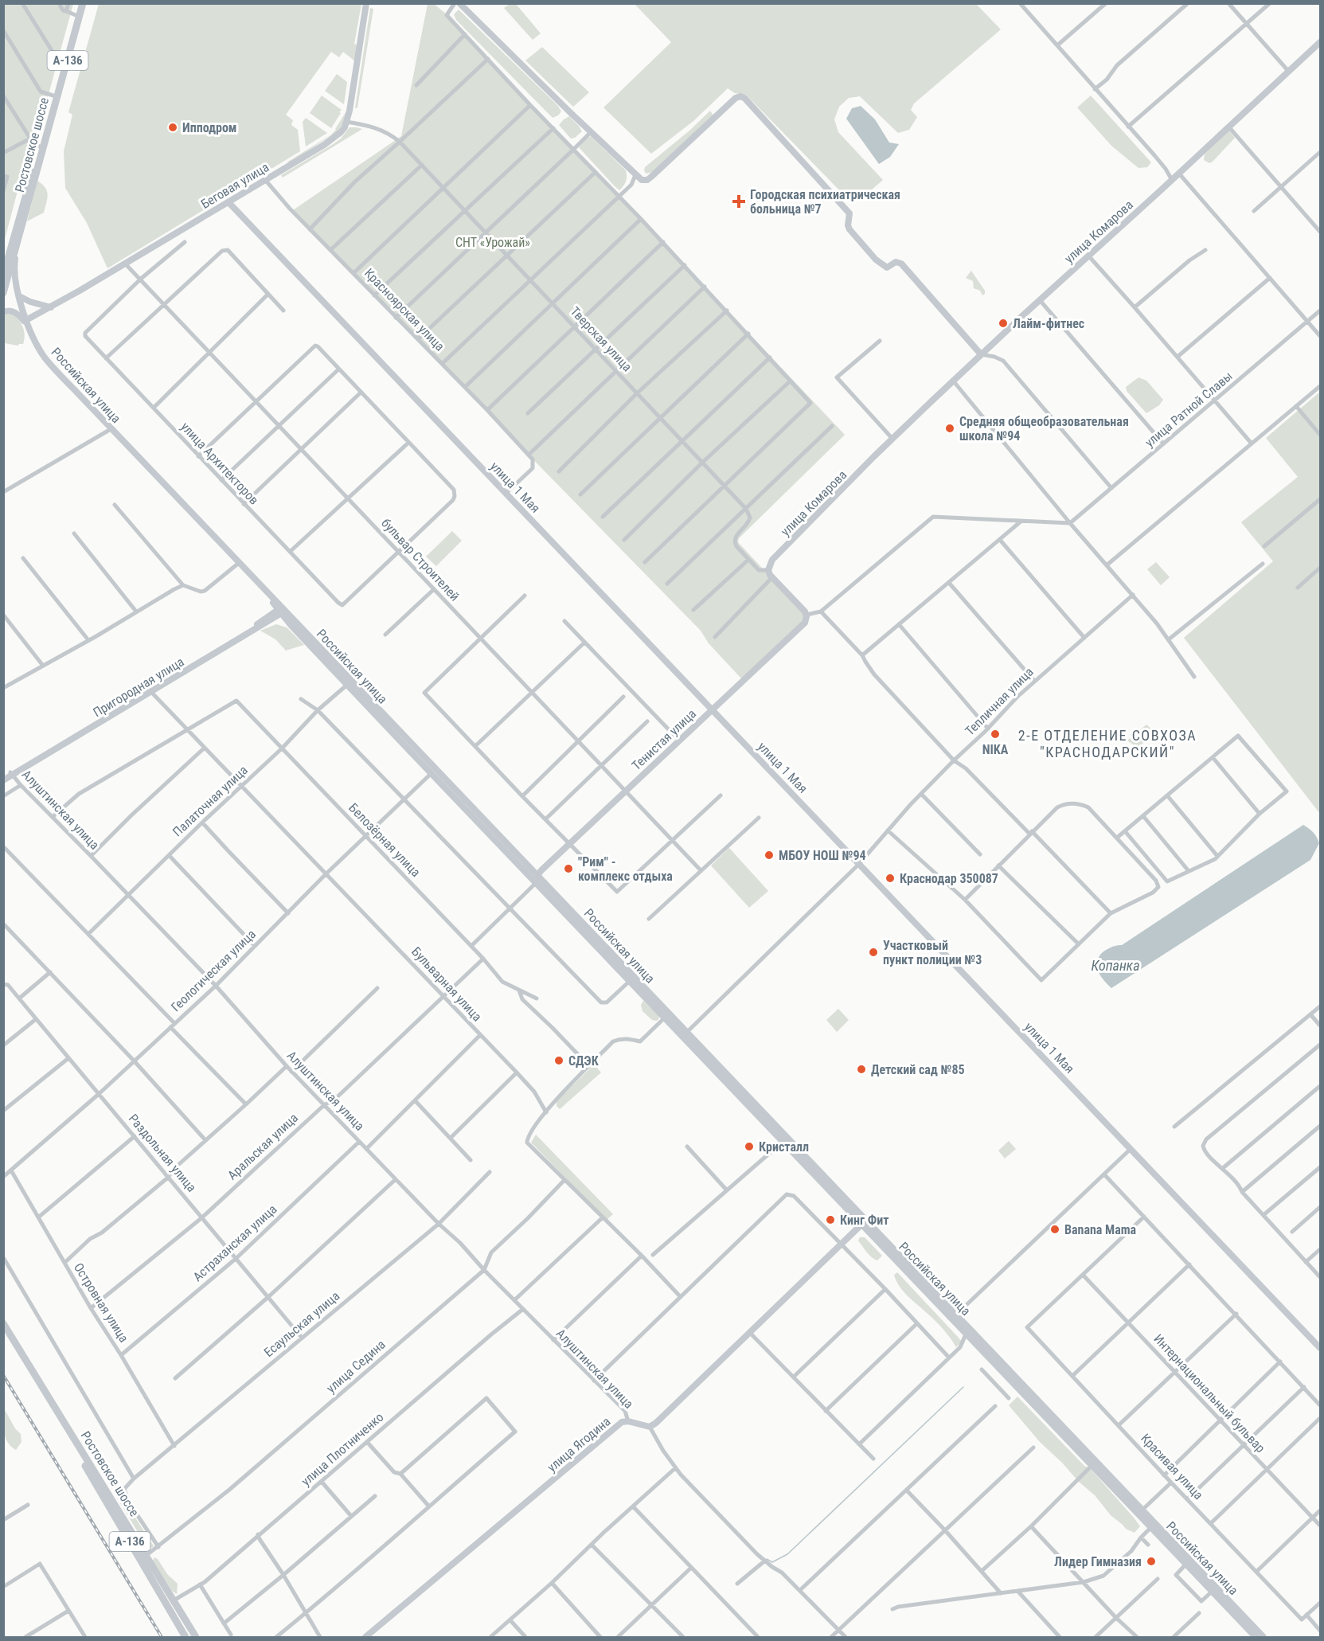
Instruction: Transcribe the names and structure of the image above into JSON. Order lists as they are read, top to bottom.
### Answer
{
  "streets": {
    "highway": ["А-136", "Ростовское шоссе"],
    "street": [
      "Беговая улица",
      "улица Комарова",
      "Красноярская улица",
      "Тверская улица",
      "Российская улица",
      "улица Ратной Славы",
      "улица Архитекторов",
      "улица 1 Мая",
      "бульвар Строителей",
      "Пригородная улица",
      "Тепличная улица",
      "Тенистая улица",
      "Палаточная улица",
      "Алуштинская улица",
      "Белозёрная улица",
      "Геологическая улица",
      "Бульварная улица",
      "Аральская улица",
      "Раздольная улица",
      "Астраханская улица",
      "Островная улица",
      "Есаульская улица",
      "улица Седина",
      "Интернациональный бульвар",
      "улица Ягодина",
      "улица Плотниченко",
      "Красивая улица"
    ]
  },
  "crossings": [
    ["Ростовское шоссе", "Российская улица"],
    ["Ростовское шоссе", "улица Седина"],
    ["Ростовское шоссе", "улица Плотниченко"],
    ["Беговая улица", "Красноярская улица"],
    ["Беговая улица", "Тверская улица"],
    ["Беговая улица", "Российская улица"],
    ["Беговая улица", "улица 1 Мая"],
    ["Беговая улица", "бульвар Строителей"],
    ["Российская улица", "Пригородная улица"],
    ["Российская улица", "Тепличная улица"],
    ["Российская улица", "Тенистая улица"],
    ["Российская улица", "Палаточная улица"],
    ["Российская улица", "Геологическая улица"],
    ["улица Архитекторов", "бульвар Строителей"],
    ["улица 1 Мая", "Тепличная улица"],
    ["улица 1 Мая", "Тенистая улица"],
    ["бульвар Строителей", "Тенистая улица"],
    ["Пригородная улица", "Алуштинская улица"],
    ["Пригородная улица", "Бульварная улица"],
    ["Палаточная улица", "Алуштинская улица"],
    ["Палаточная улица", "Белозёрная улица"],
    ["Палаточная улица", "Бульварная улица"],
    ["Алуштинская улица", "Геологическая улица"],
    ["Алуштинская улица", "Аральская улица"],
    ["Алуштинская улица", "Астраханская улица"],
    ["Алуштинская улица", "Есаульская улица"],
    ["Алуштинская улица", "улица Седина"],
    ["Алуштинская улица", "улица Ягодина"],
    ["Алуштинская улица", "улица Плотниченко"],
    ["Белозёрная улица", "Геологическая улица"],
    ["Белозёрная улица", "Бульварная улица"],
    ["Белозёрная улица", "Аральская улица"],
    ["Геологическая улица", "Бульварная улица"],
    ["Геологическая улица", "Раздольная улица"],
    ["Геологическая улица", "Островная улица"],
    ["Бульварная улица", "Аральская улица"],
    ["Аральская улица", "Раздольная улица"],
    ["Аральская улица", "Островная улица"],
    ["Раздольная улица", "Астраханская улица"],
    ["Раздольная улица", "Есаульская улица"],
    ["Астраханская улица", "Островная улица"],
    ["Островная улица", "Есаульская улица"],
    ["Есаульская улица", "улица Седина"],
    ["Интернациональный бульвар", "Красивая улица"]
  ],
  "districts": ["2-Е ОТДЕЛЕНИЕ СОВХОЗА \"КРАСНОДАРСКИЙ\""],
  "water": ["Копанка"],
  "parks": ["СНТ «Урожай»"],
  "places": {
    "other": [
      "Ипподром",
      "Лайм-фитнес",
      "Средняя общеобразовательная школа №94",
      "NIKA",
      "МБОУ НОШ №94",
      "\"Рим\" - комплекс отдыха",
      "Краснодар 350087",
      "Участковый пункт полиции №3",
      "СДЭК",
      "Детский сад №85",
      "Кристалл",
      "Кинг Фит",
      "Banana Mama",
      "Лидер Гимназия"
    ],
    "health": ["Городская психиатрическая больница №7"]
  }
}
